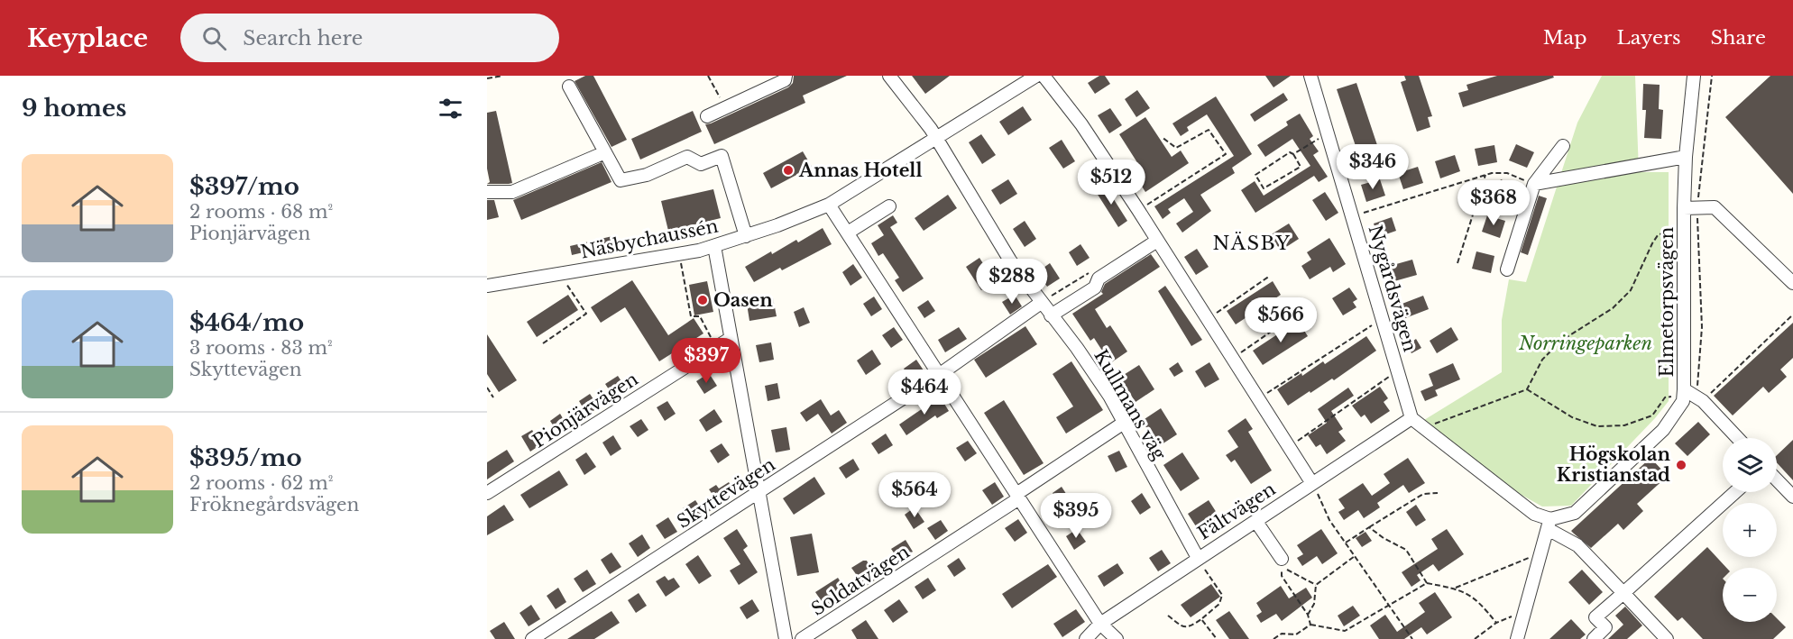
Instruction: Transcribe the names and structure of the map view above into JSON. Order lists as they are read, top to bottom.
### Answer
{
  "streets": {
    "street": [
      "Näsbychaussén",
      "Nygårdsvägen",
      "Elmetorpsvägen",
      "Kullmans väg",
      "Pionjärvägen",
      "Skyttevägen",
      "Fältvägen",
      "Soldatvägen"
    ]
  },
  "crossings": [
    ["Näsbychaussén", "Kullmans väg"],
    ["Nygårdsvägen", "Fältvägen"],
    ["Kullmans väg", "Skyttevägen"],
    ["Kullmans väg", "Fältvägen"],
    ["Kullmans väg", "Soldatvägen"]
  ],
  "districts": ["NÄSBY"],
  "parks": ["Norringeparken"],
  "places": ["Annas Hotell", "Oasen", "Högskolan Kristianstad"],
  "page": {
    "header": "Keyplace",
    "search": "Search here",
    "nav": ["Map", "Layers", "Share"],
    "heading": "9 homes",
    "list": [
      {
        "name": "$397/mo",
        "note": "2 rooms · 68 m² · Pionjärvägen"
      },
      {
        "name": "$464/mo",
        "note": "3 rooms · 83 m² · Skyttevägen"
      },
      {
        "name": "$395/mo",
        "note": "2 rooms · 62 m² · Fröknegårdsvägen"
      }
    ],
    "price": [
      "$346",
      "$512",
      "$368",
      "$288",
      "$566",
      "$397",
      "$464",
      "$564",
      "$395"
    ],
    "map_buttons": ["+", "−"]
  }
}
